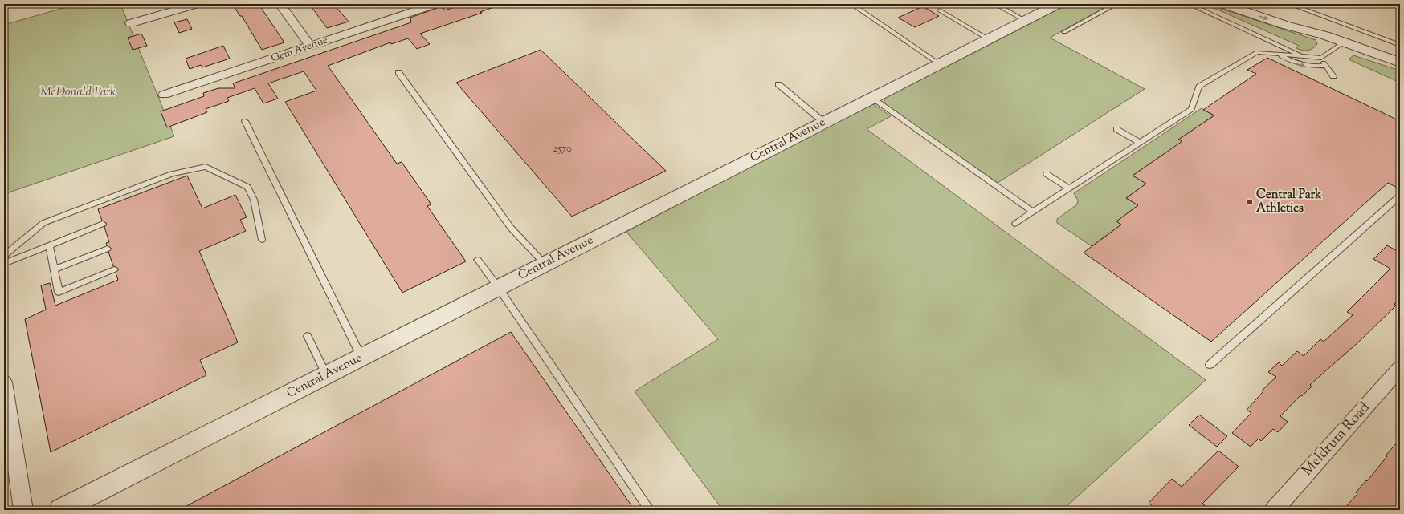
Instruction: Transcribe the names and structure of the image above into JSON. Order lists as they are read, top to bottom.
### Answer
{
  "streets": {
    "street": ["Gem Avenue", "Central Avenue", "Meldrum Road"]
  },
  "parks": ["McDonald Park"],
  "places": ["Central Park Athletics"],
  "house_numbers": ["2570"]
}
